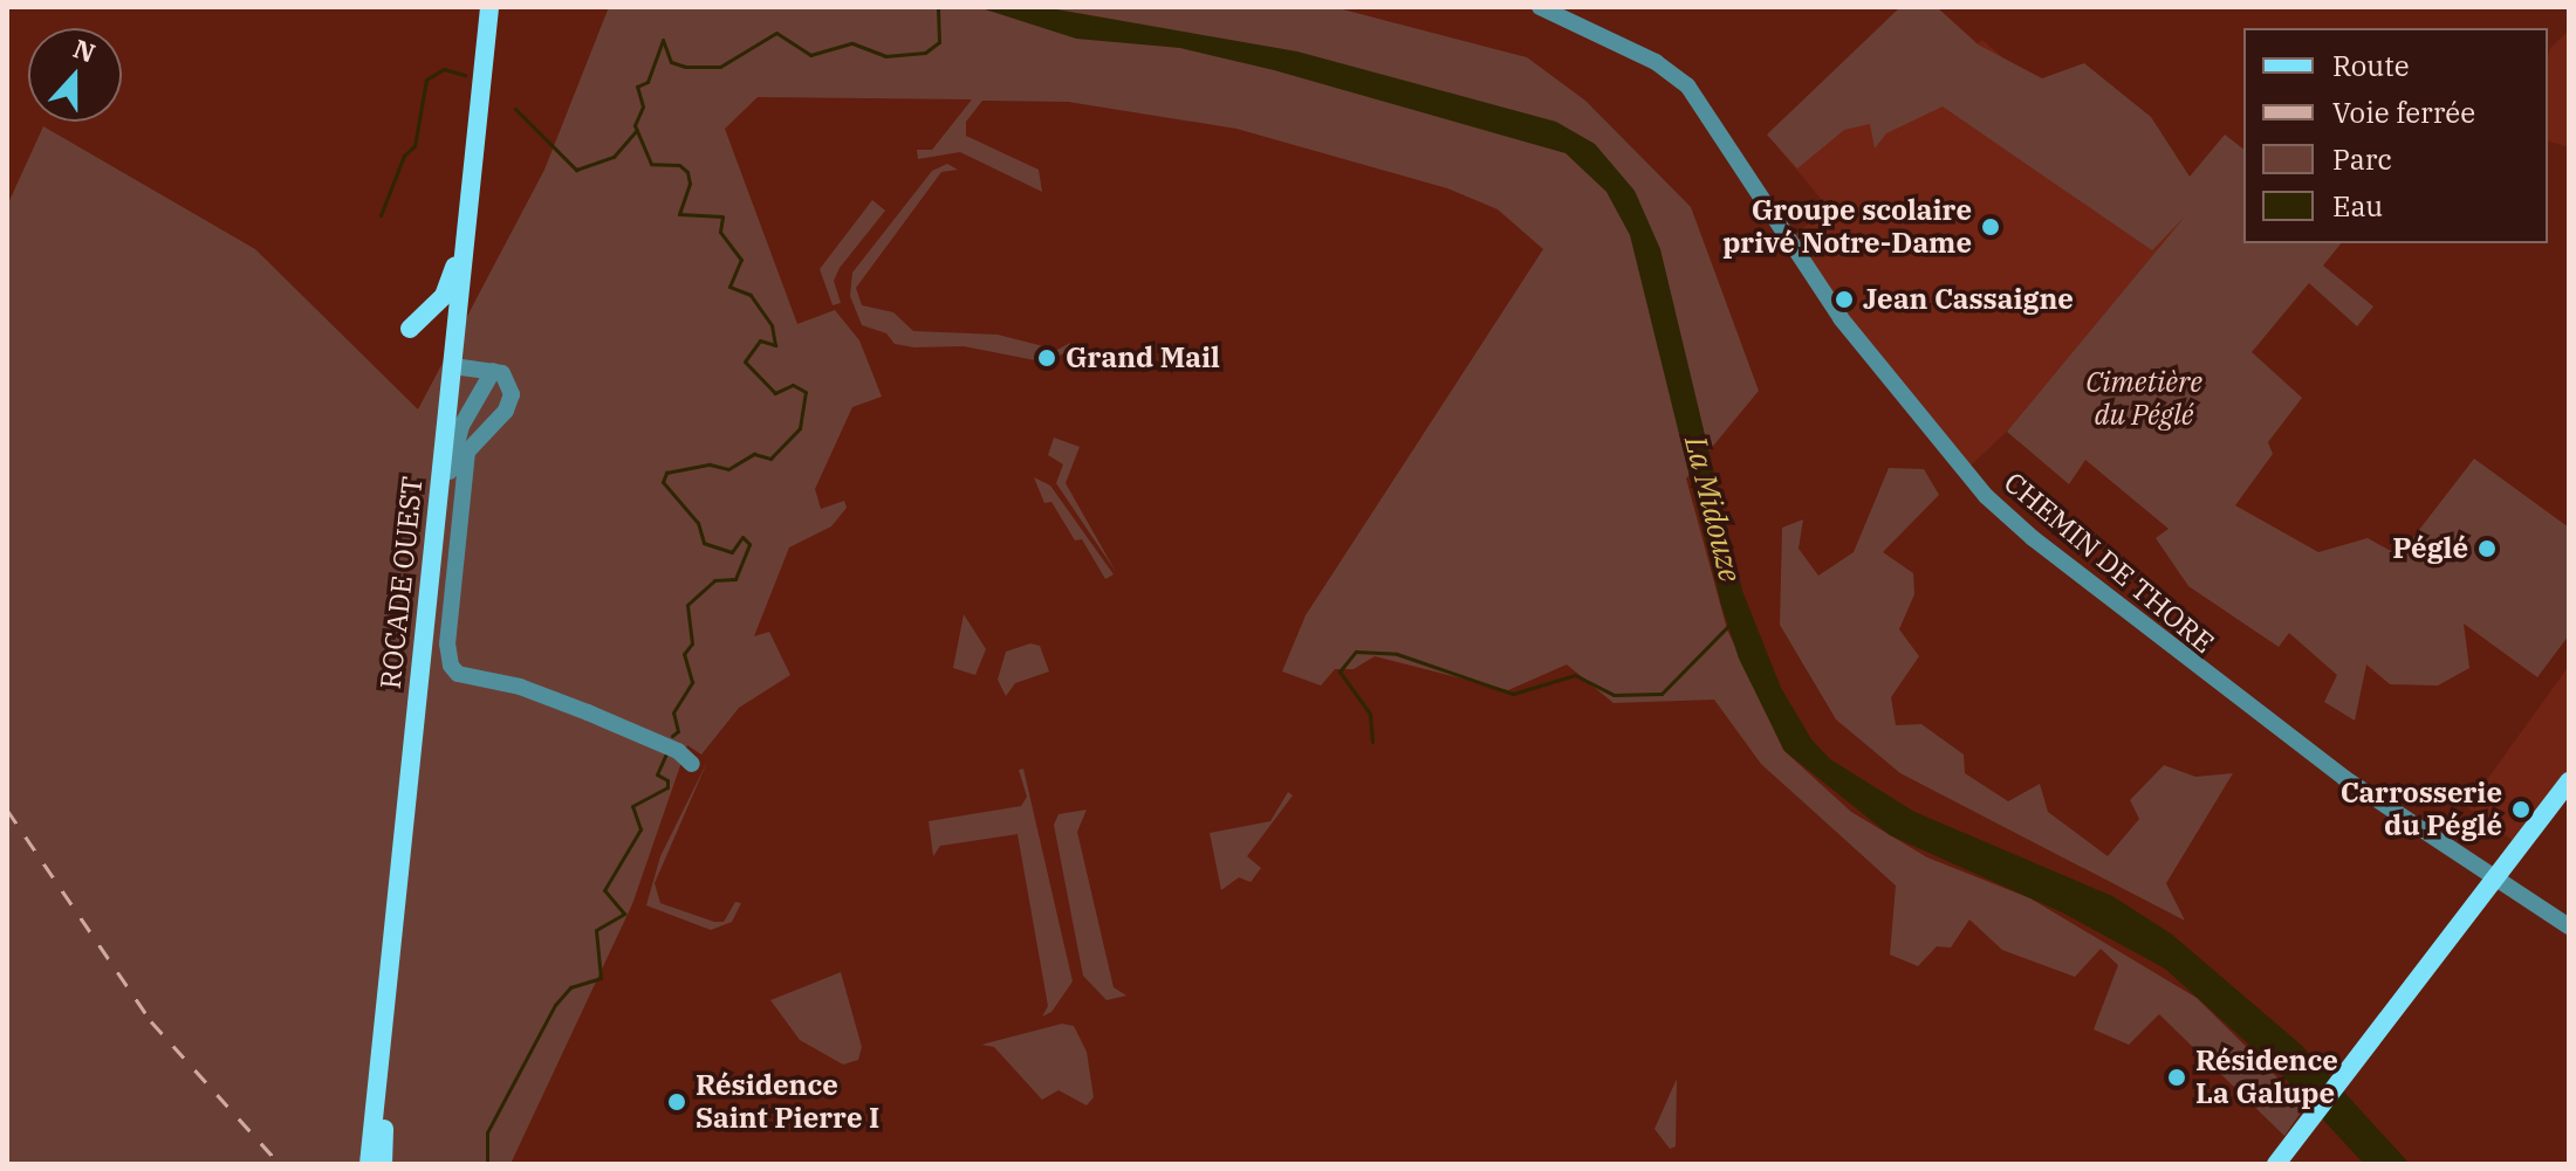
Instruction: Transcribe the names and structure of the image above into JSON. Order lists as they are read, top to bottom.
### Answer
{
  "streets": {
    "main road": ["ROCADE OUEST"],
    "street": ["CHEMIN DE THORE"]
  },
  "water": ["La Midouze"],
  "parks": ["Cimetière du Péglé"],
  "places": [
    "Groupe scolaire privé Notre-Dame",
    "Jean Cassaigne",
    "Grand Mail",
    "Péglé",
    "Carrosserie du Péglé",
    "Résidence La Galupe",
    "Résidence Saint Pierre I"
  ],
  "legend": [
    "Route",
    "Voie ferrée",
    "Parc",
    "Eau"
  ],
  "north": "top"
}
